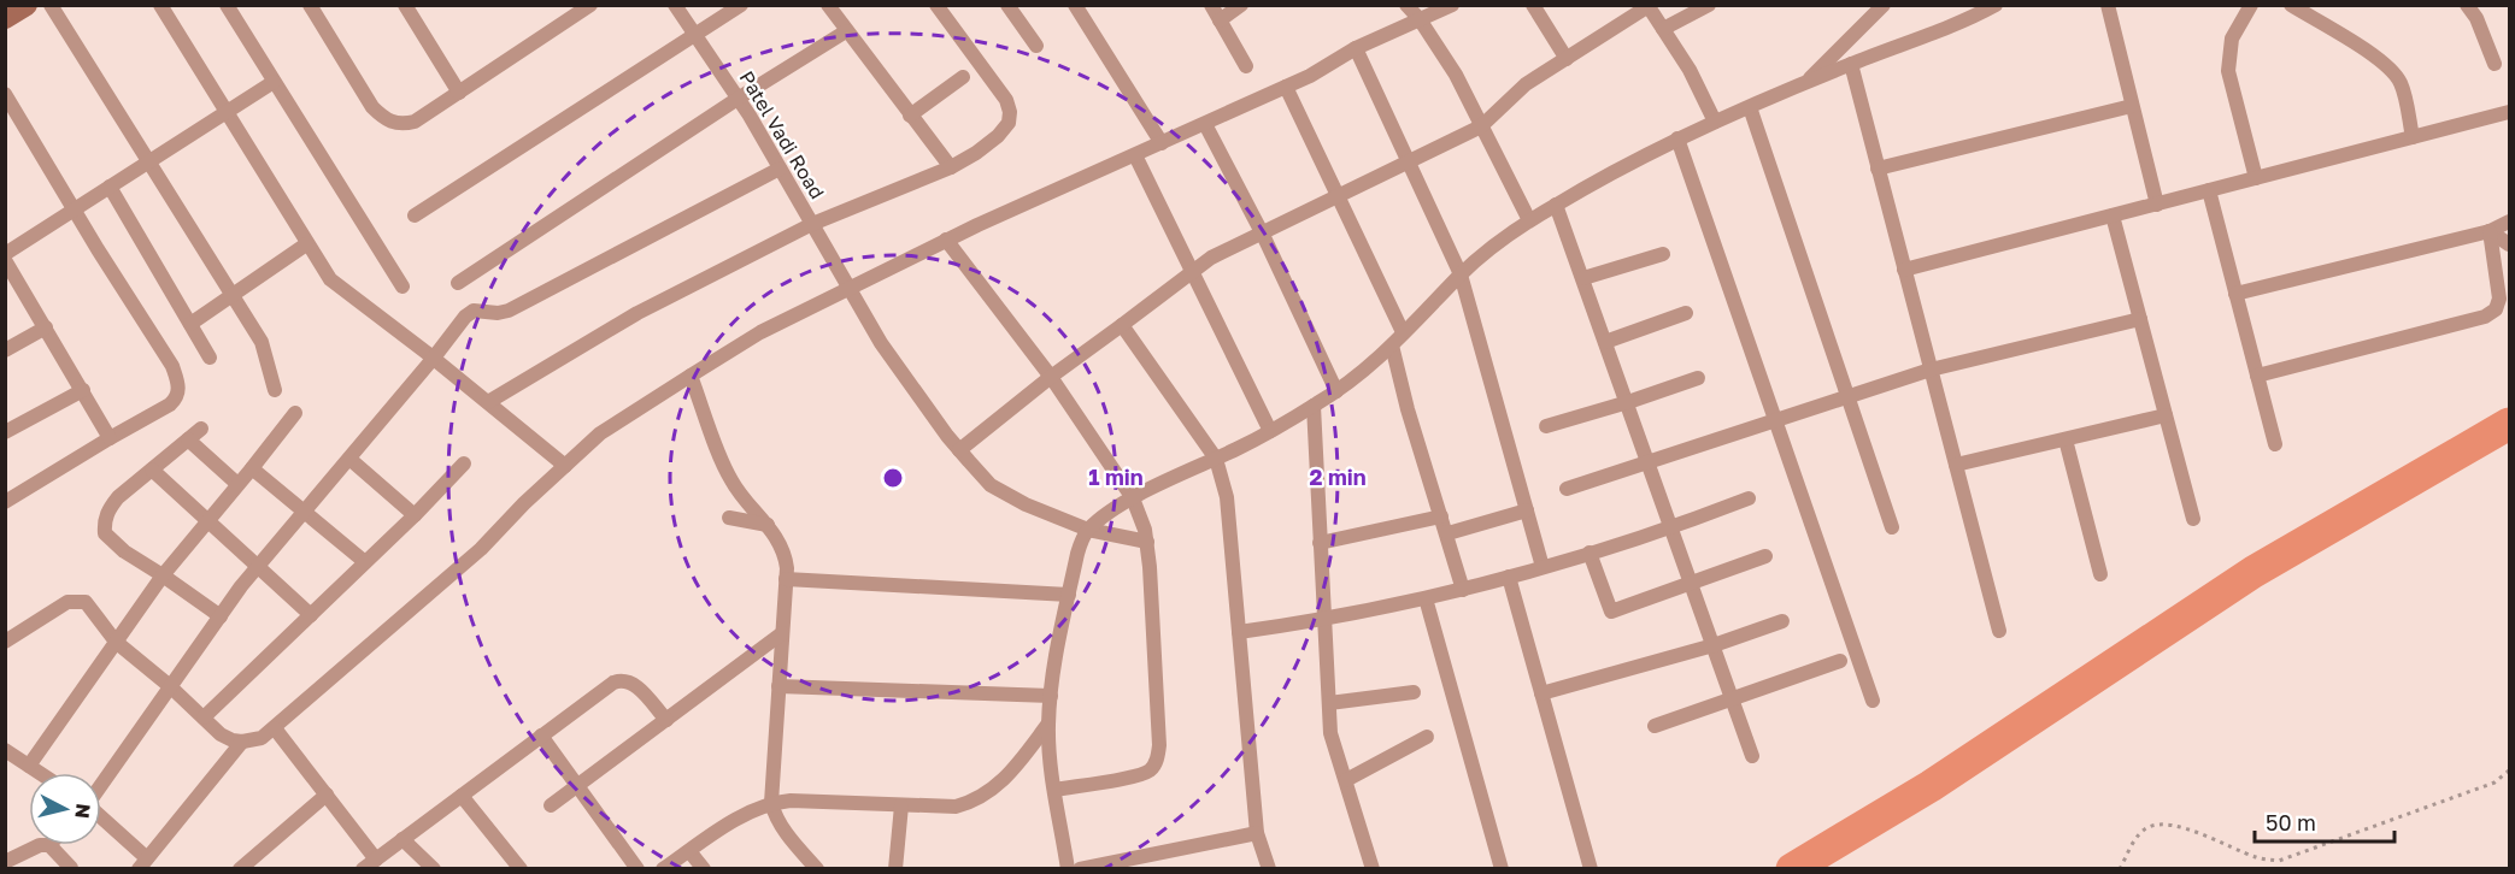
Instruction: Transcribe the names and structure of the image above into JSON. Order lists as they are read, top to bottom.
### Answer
{
  "streets": {
    "street": ["Patel Vadi Road"]
  },
  "scale_bar": "50 m",
  "north": "right",
  "rings": ["1 min", "2 min"]
}
